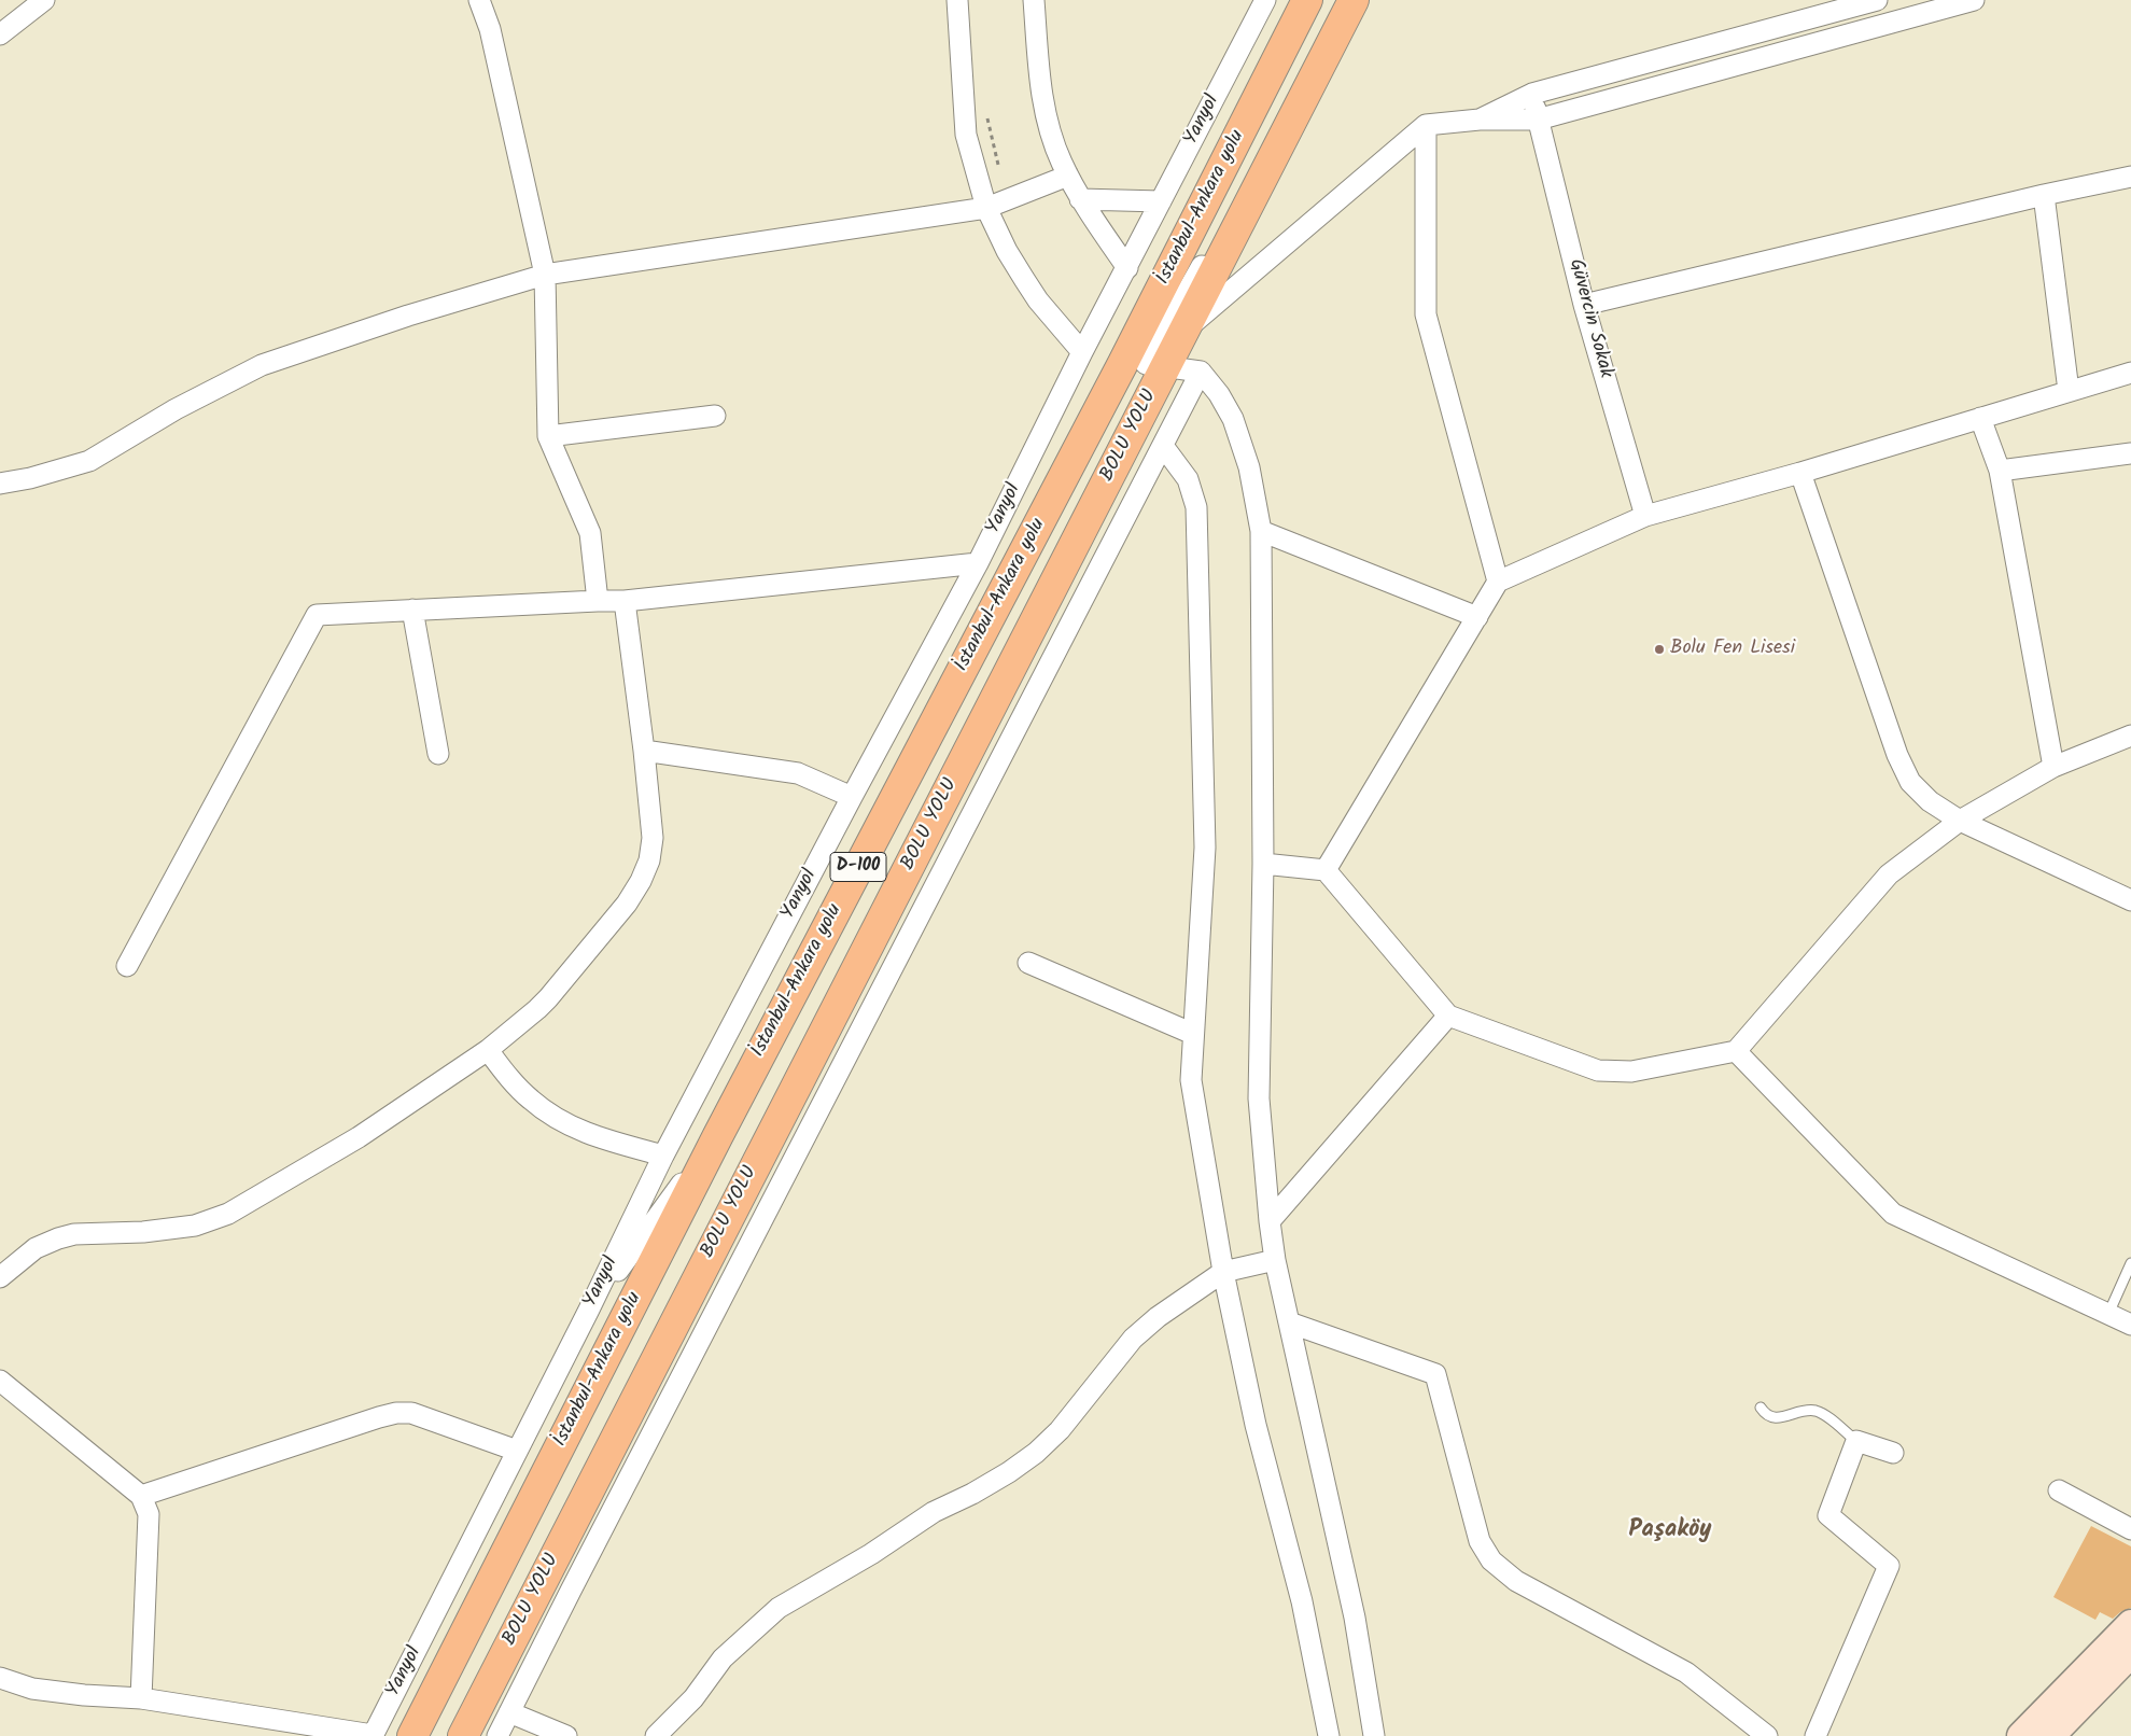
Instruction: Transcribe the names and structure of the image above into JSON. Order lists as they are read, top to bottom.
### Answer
{
  "streets": {
    "highway": ["İstanbul-Ankara yolu", "BOLU YOLU", "D-100"],
    "street": ["Yanyol", "Güvercin Sokak"]
  },
  "districts": ["Paşaköy"],
  "places": ["Bolu Fen Lisesi"]
}
